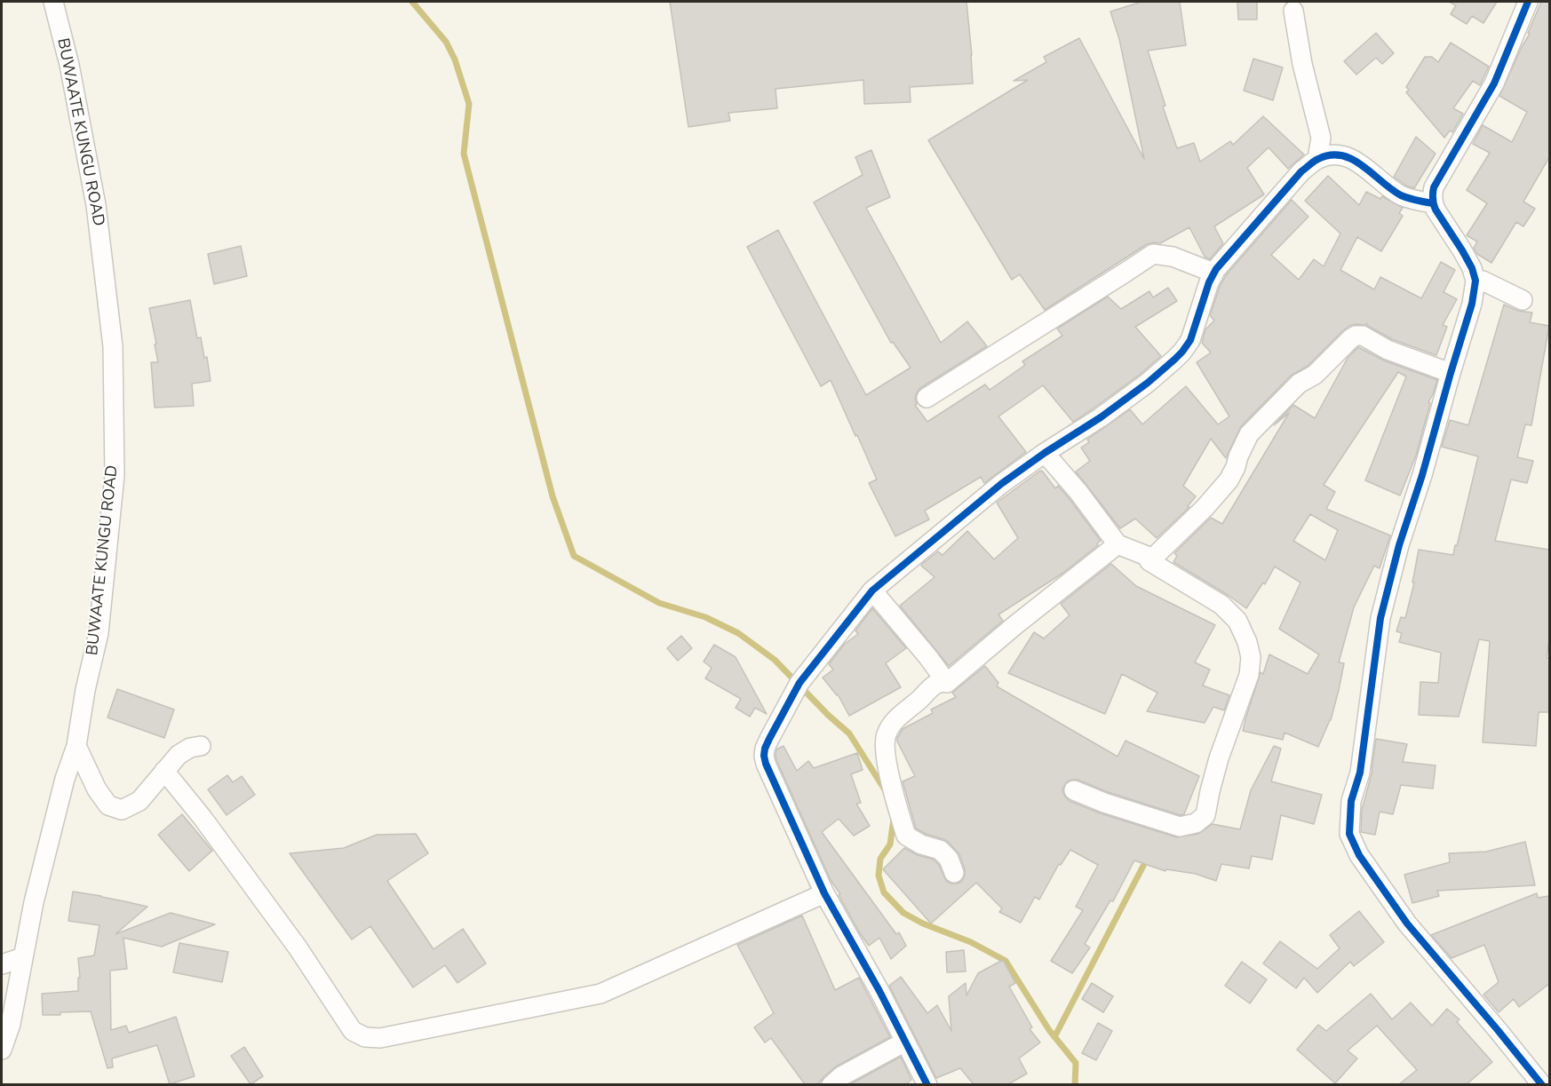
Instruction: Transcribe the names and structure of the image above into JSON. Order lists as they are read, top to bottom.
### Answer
{
  "streets": {
    "street": ["BUWAATE KUNGU ROAD"]
  }
}
